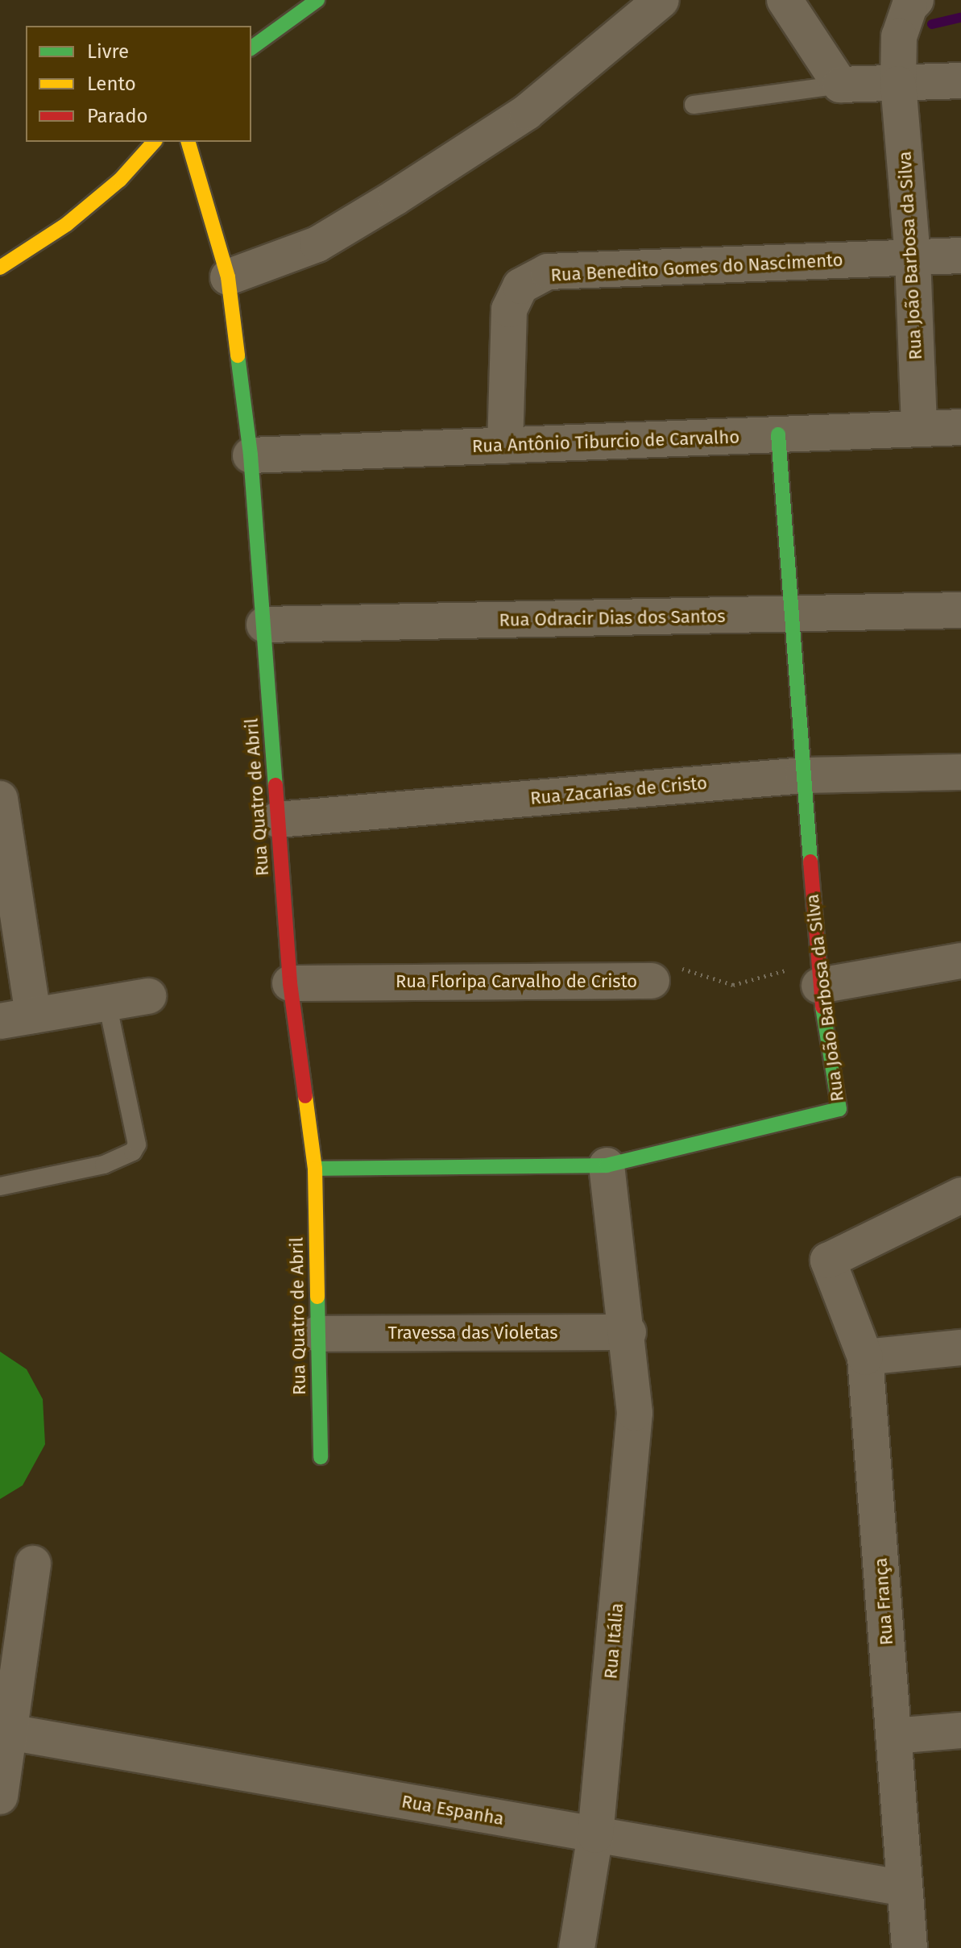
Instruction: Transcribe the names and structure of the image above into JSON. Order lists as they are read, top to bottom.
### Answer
{
  "streets": {
    "street": [
      "Rua João Barbosa da Silva",
      "Rua Benedito Gomes do Nascimento",
      "Rua Antônio Tiburcio de Carvalho",
      "Rua Odracir Dias dos Santos",
      "Rua Zacarias de Cristo",
      "Rua Quatro de Abril",
      "Rua Floripa Carvalho de Cristo",
      "Travessa das Violetas",
      "Rua França",
      "Rua Itália",
      "Rua Espanha"
    ]
  },
  "crossings": [
    ["Rua João Barbosa da Silva", "Rua Benedito Gomes do Nascimento"],
    ["Rua João Barbosa da Silva", "Rua Antônio Tiburcio de Carvalho"],
    ["Rua João Barbosa da Silva", "Rua Odracir Dias dos Santos"],
    ["Rua João Barbosa da Silva", "Rua Zacarias de Cristo"],
    ["Rua João Barbosa da Silva", "Rua Quatro de Abril"],
    ["Rua João Barbosa da Silva", "Rua Floripa Carvalho de Cristo"],
    ["Rua João Barbosa da Silva", "Rua Itália"],
    ["Rua Benedito Gomes do Nascimento", "Rua Antônio Tiburcio de Carvalho"],
    ["Rua Antônio Tiburcio de Carvalho", "Rua Quatro de Abril"],
    ["Rua Odracir Dias dos Santos", "Rua Quatro de Abril"],
    ["Rua Zacarias de Cristo", "Rua Quatro de Abril"],
    ["Rua Quatro de Abril", "Rua Floripa Carvalho de Cristo"],
    ["Rua Quatro de Abril", "Travessa das Violetas"],
    ["Travessa das Violetas", "Rua Itália"],
    ["Rua França", "Rua Espanha"],
    ["Rua Itália", "Rua Espanha"]
  ],
  "legend": ["Livre", "Lento", "Parado"]
}
